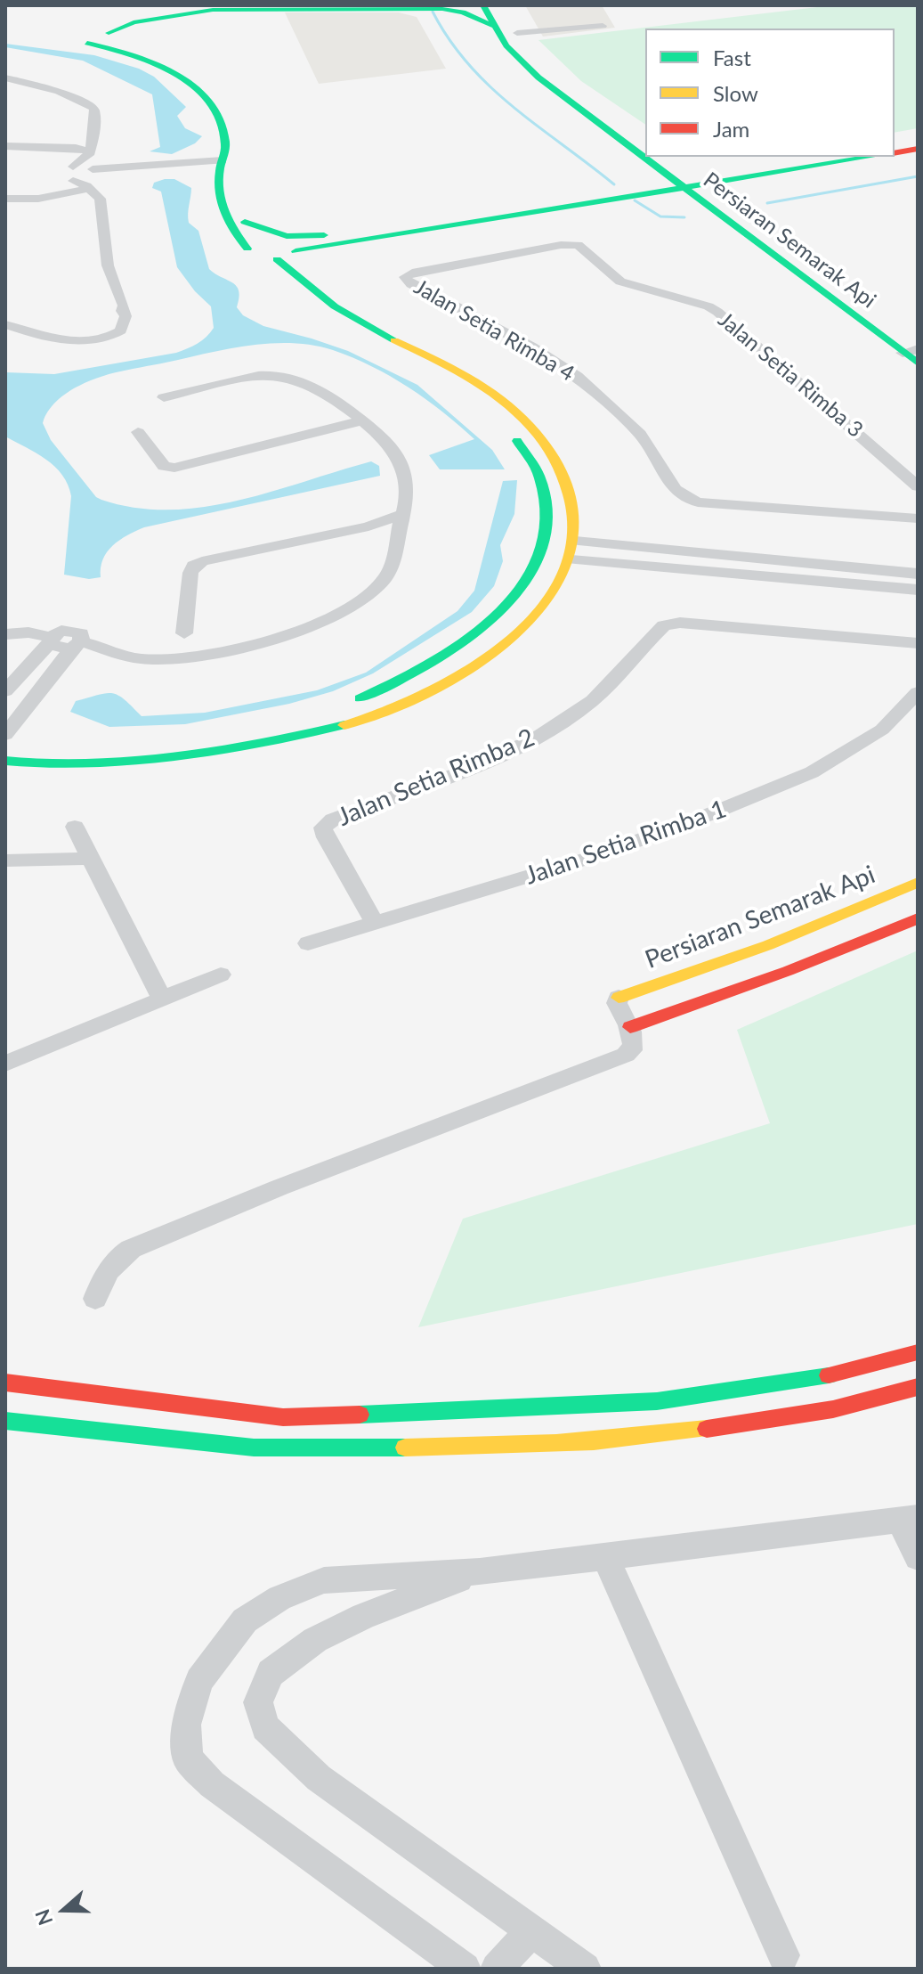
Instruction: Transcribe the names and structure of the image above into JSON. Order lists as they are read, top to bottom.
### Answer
{
  "streets": {
    "main road": ["Persiaran Semarak Api"],
    "street": [
      "Jalan Setia Rimba 4",
      "Jalan Setia Rimba 3",
      "Jalan Setia Rimba 2",
      "Jalan Setia Rimba 1"
    ]
  },
  "crossings": [
    ["Jalan Setia Rimba 4", "Jalan Setia Rimba 3"],
    ["Jalan Setia Rimba 2", "Jalan Setia Rimba 1"]
  ],
  "legend": ["Fast", "Slow", "Jam"],
  "north": "left"
}
